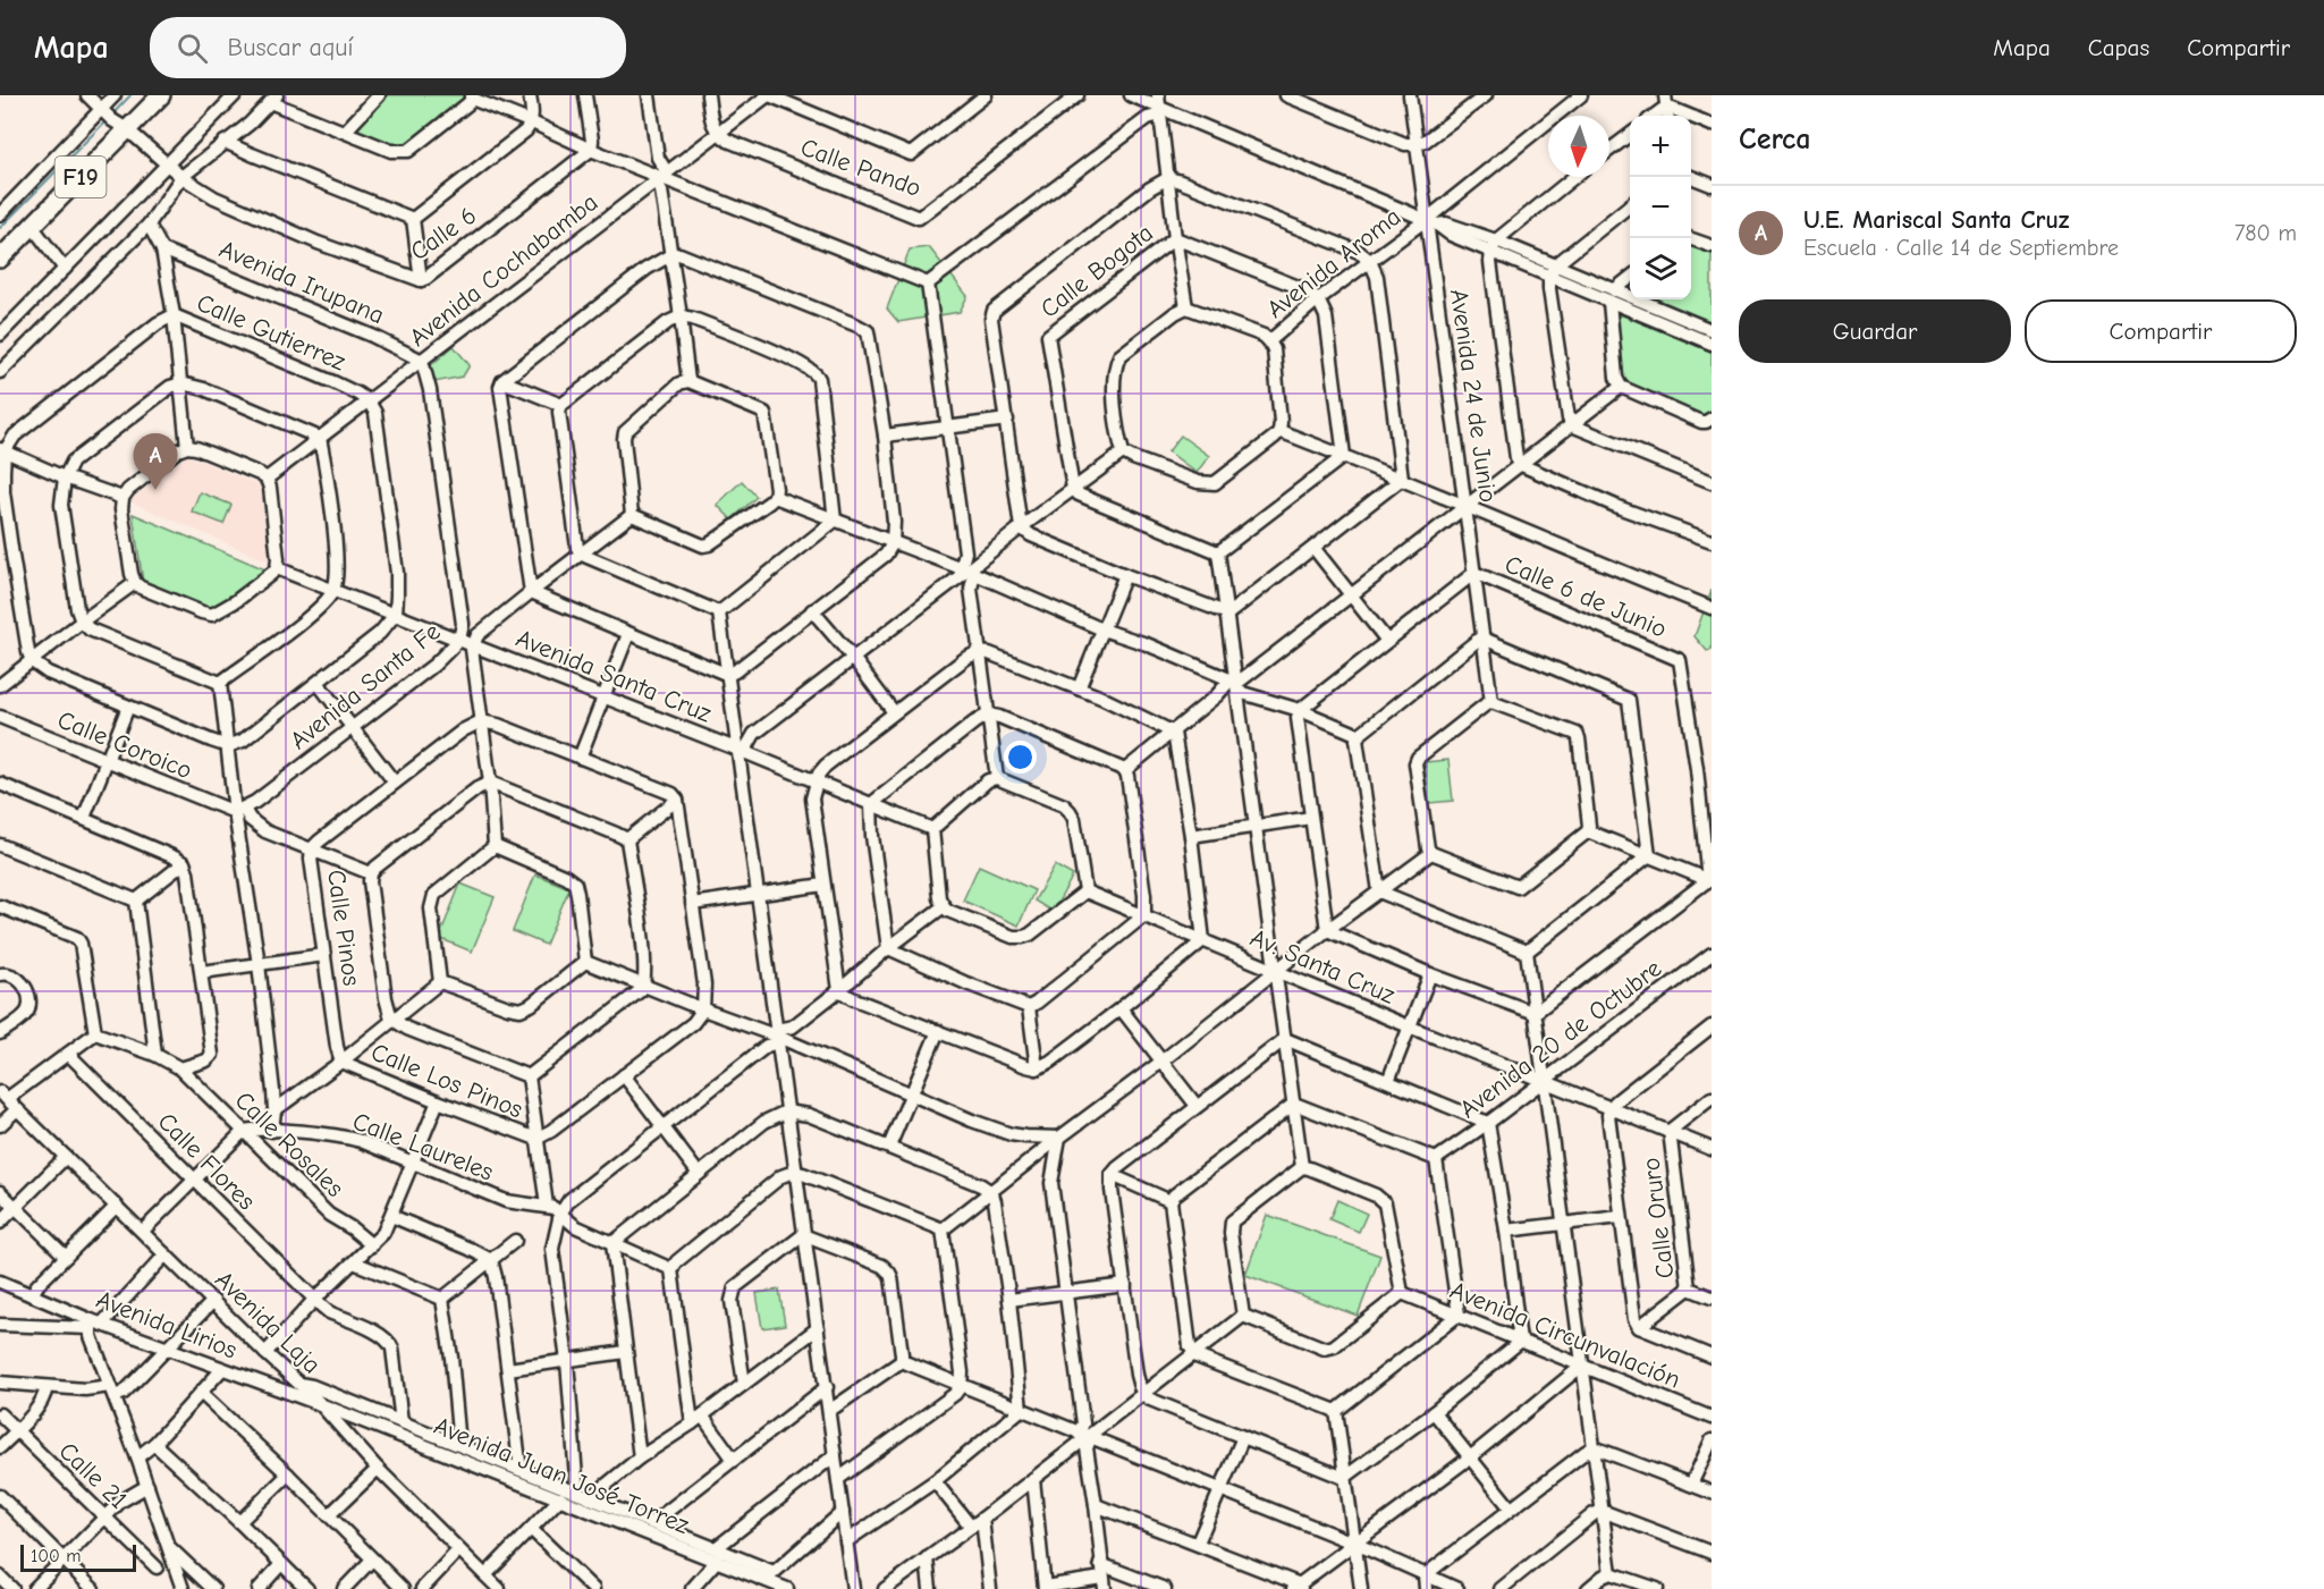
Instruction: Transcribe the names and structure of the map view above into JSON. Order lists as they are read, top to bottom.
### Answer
{
  "streets": {
    "highway": ["F19"],
    "street": [
      "Calle Pando",
      "Calle 6",
      "Avenida Aroma",
      "Avenida Cochabamba",
      "Calle Bogota",
      "Avenida Irupana",
      "Calle Gutierrez",
      "Avenida 24 de Junio",
      "Calle 6 de Junio",
      "Avenida Santa Cruz",
      "Avenida Santa Fe",
      "Calle Coroico",
      "Calle Pinos",
      "Av. Santa Cruz",
      "Avenida 20 de Octubre",
      "Calle Los Pinos",
      "Calle Rosales",
      "Calle Laureles",
      "Calle Flores",
      "Calle Oruro",
      "Avenida Laja",
      "Avenida Lirios",
      "Avenida Circunvalación",
      "Calle 21",
      "Avenida Juan José Torrez"
    ]
  },
  "crossings": [
    ["Calle Pando", "Avenida Cochabamba"],
    ["F19", "Calle 6"],
    ["Avenida Aroma", "Calle Bogota"],
    ["Avenida Aroma", "Avenida 24 de Junio"],
    ["Avenida Cochabamba", "Avenida Irupana"],
    ["Avenida Cochabamba", "Calle Gutierrez"],
    ["Avenida Cochabamba", "Avenida Santa Cruz"],
    ["Avenida Cochabamba", "Avenida Santa Fe"],
    ["Avenida Irupana", "Avenida Santa Fe"],
    ["Avenida 24 de Junio", "Calle 6 de Junio"],
    ["Avenida Santa Cruz", "Avenida Santa Fe"],
    ["Avenida Santa Cruz", "Av. Santa Cruz"],
    ["Avenida Santa Fe", "Calle Coroico"],
    ["Calle Pinos", "Calle Los Pinos"],
    ["Av. Santa Cruz", "Avenida 20 de Octubre"],
    ["Av. Santa Cruz", "Calle Oruro"],
    ["Calle Rosales", "Calle Laureles"],
    ["Avenida Laja", "Avenida Lirios"],
    ["Avenida Laja", "Avenida Juan José Torrez"],
    ["Avenida Lirios", "Avenida Juan José Torrez"]
  ],
  "scale_bar": "100 m",
  "north": "bottom",
  "page": {
    "header": "Mapa",
    "search": "Buscar aquí",
    "nav": ["Mapa", "Capas", "Compartir"],
    "heading": "Cerca",
    "map_buttons": ["+", "−"],
    "list": [
      {
        "mark": "A",
        "name": "U.E. Mariscal Santa Cruz",
        "note": "Escuela · Calle 14 de Septiembre",
        "value": "780 m"
      }
    ],
    "buttons": ["Guardar", "Compartir"],
    "pins": "A",
    "scale": "100 m"
  }
}
